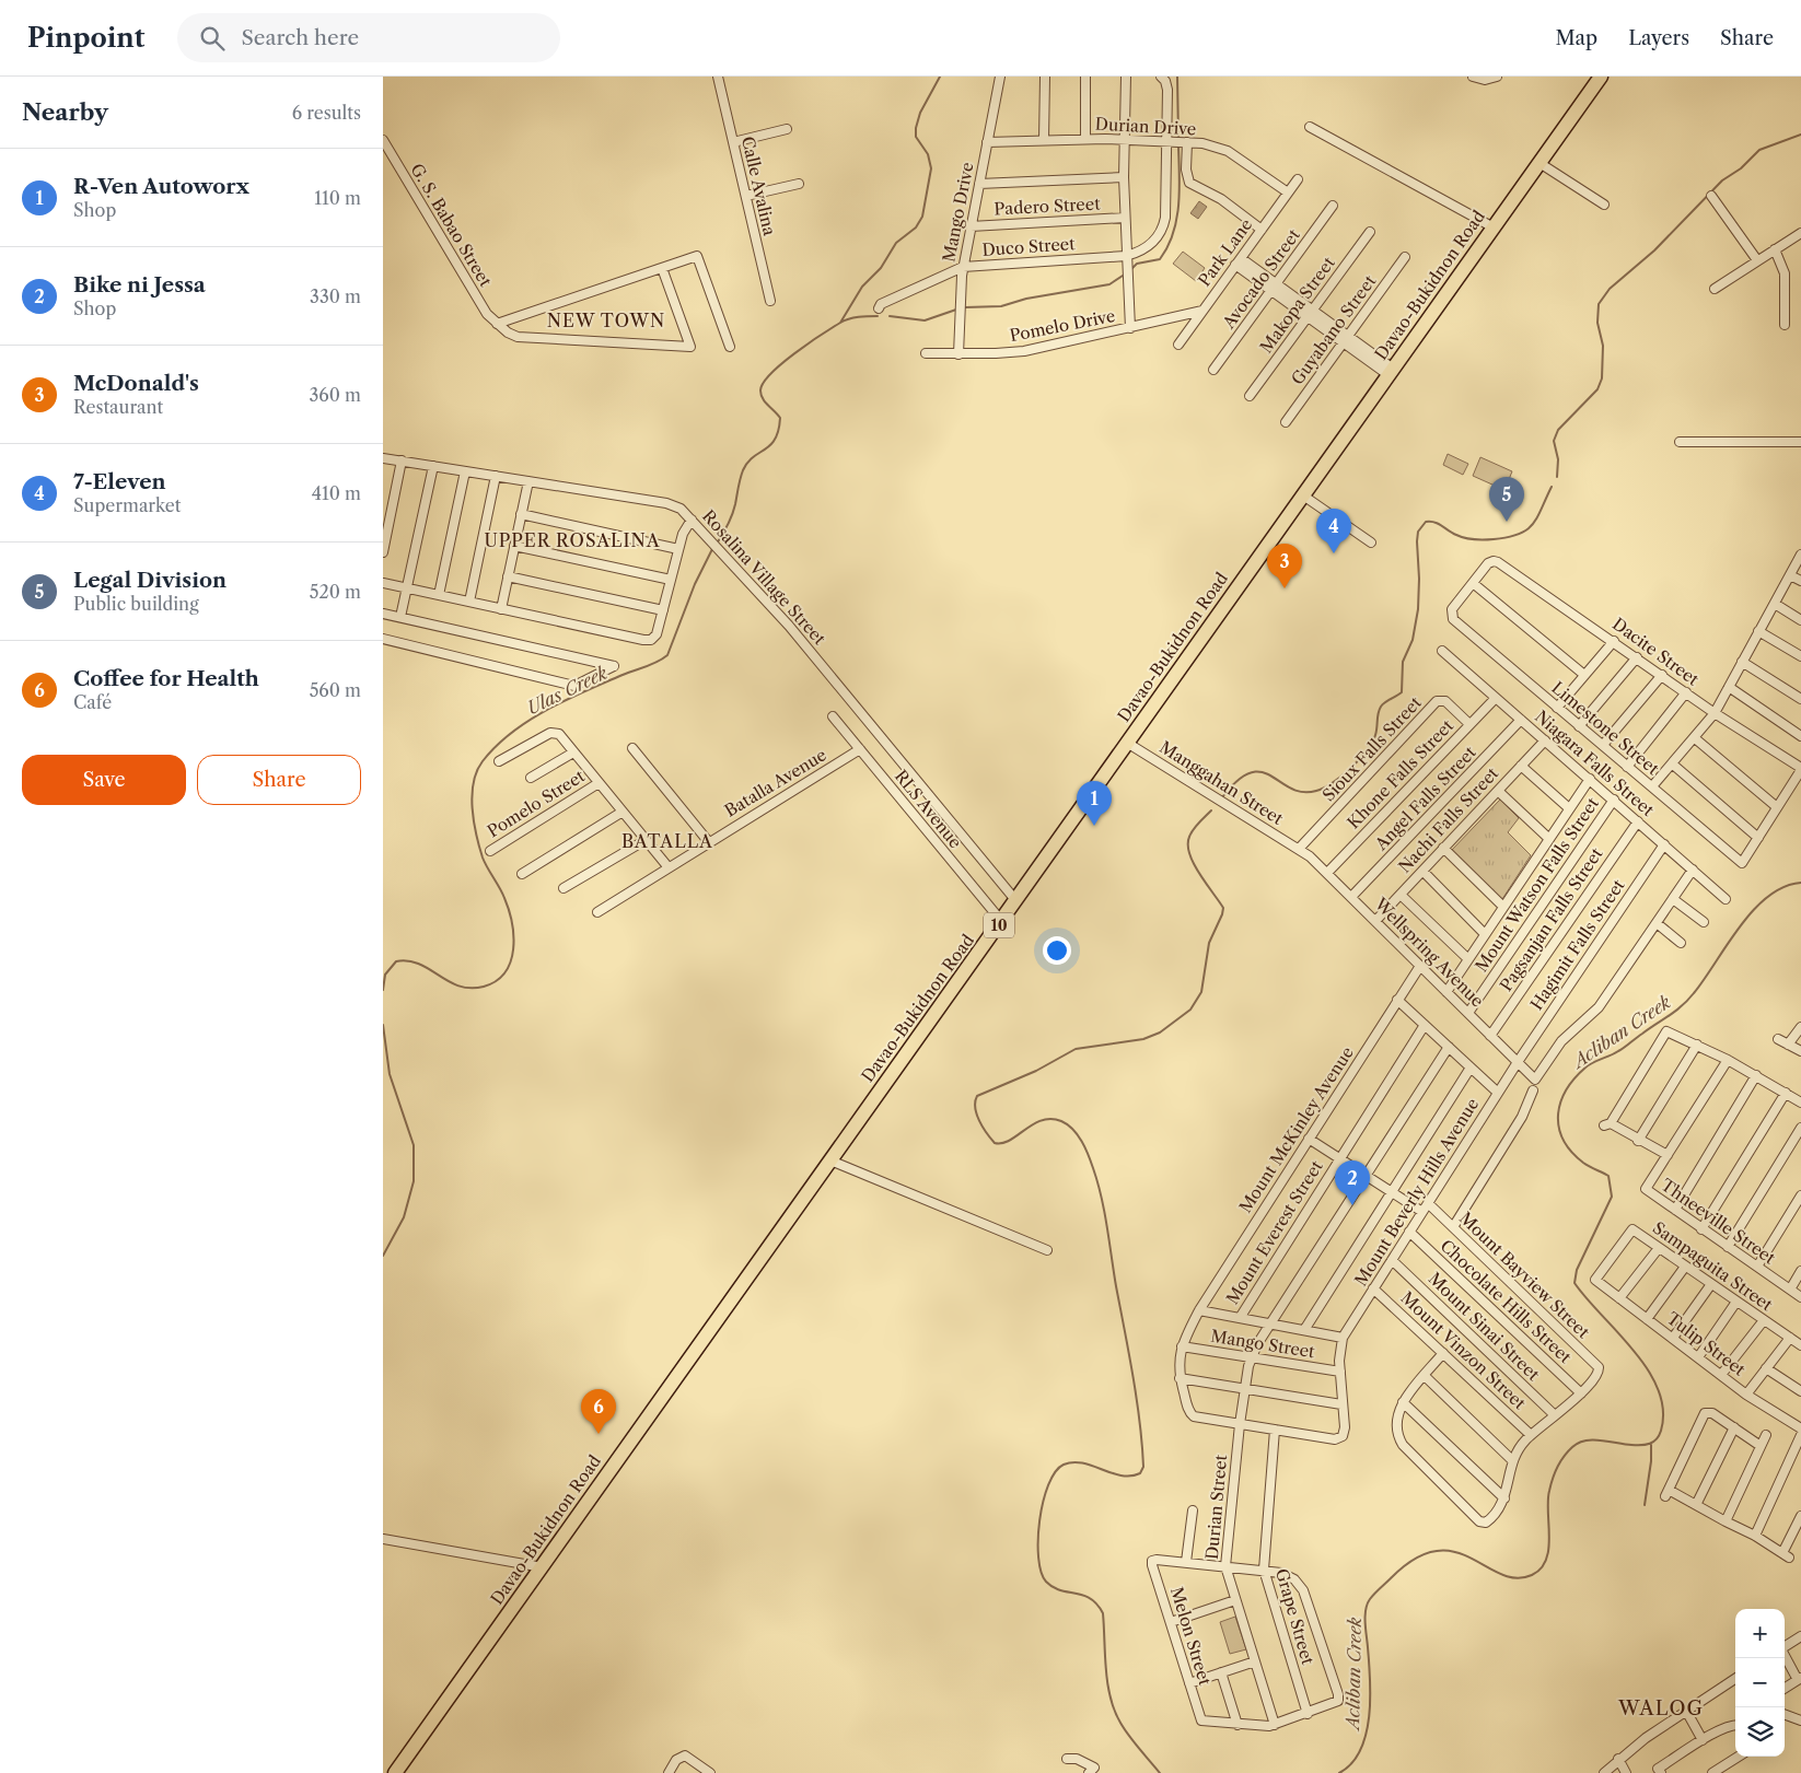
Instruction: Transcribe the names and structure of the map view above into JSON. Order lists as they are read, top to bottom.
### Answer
{
  "streets": {
    "highway": ["Davao-Bukidnon Road", "10"],
    "street": [
      "Durian Drive",
      "Calle Avalina",
      "Padero Street",
      "Mango Drive",
      "G. S. Babao Street",
      "Duco Street",
      "Park Lane",
      "Avocado Street",
      "Makopa Street",
      "Pomelo Drive",
      "Guyabano Street",
      "Rosalina Village Street",
      "Dacite Street",
      "Limestone Street",
      "Sioux Falls Street",
      "Niagara Falls Street",
      "Khone Falls Street",
      "Batalla Avenue",
      "Manggahan Street",
      "Angel Falls Street",
      "Pomelo Street",
      "RLS Avenue",
      "Nachi Falls Street",
      "Mount Watson Falls Street",
      "Pagsanjan Falls Street",
      "Hagimit Falls Street",
      "Wellspring Avenue",
      "Mount McKinley Avenue",
      "Mount Beverly Hills Avenue",
      "Thneeville Street",
      "Mount Everest Street",
      "Sampaguita Street",
      "Mount Bayview Street",
      "Chocolate Hills Street",
      "Mount Sinai Street",
      "Mango Street",
      "Tulip Street",
      "Mount Vinzon Street",
      "Durian Street",
      "Grape Street",
      "Melon Street"
    ]
  },
  "crossings": [
    ["Durian Drive", "Mango Drive"],
    ["Durian Drive", "Park Lane"],
    ["Padero Street", "Mango Drive"],
    ["Mango Drive", "Duco Street"],
    ["Mango Drive", "Pomelo Drive"],
    ["Park Lane", "Pomelo Drive"],
    ["Davao-Bukidnon Road", "Rosalina Village Street"],
    ["Davao-Bukidnon Road", "Manggahan Street"],
    ["Davao-Bukidnon Road", "RLS Avenue"],
    ["Dacite Street", "Limestone Street"],
    ["Sioux Falls Street", "Khone Falls Street"],
    ["Sioux Falls Street", "Manggahan Street"],
    ["Sioux Falls Street", "Wellspring Avenue"],
    ["Niagara Falls Street", "Khone Falls Street"],
    ["Niagara Falls Street", "Angel Falls Street"],
    ["Niagara Falls Street", "Nachi Falls Street"],
    ["Niagara Falls Street", "Mount Watson Falls Street"],
    ["Niagara Falls Street", "Pagsanjan Falls Street"],
    ["Niagara Falls Street", "Hagimit Falls Street"],
    ["Khone Falls Street", "Wellspring Avenue"],
    ["Batalla Avenue", "RLS Avenue"],
    ["Manggahan Street", "Wellspring Avenue"],
    ["Angel Falls Street", "Wellspring Avenue"],
    ["Nachi Falls Street", "Wellspring Avenue"],
    ["Mount Watson Falls Street", "Wellspring Avenue"],
    ["Pagsanjan Falls Street", "Wellspring Avenue"],
    ["Hagimit Falls Street", "Wellspring Avenue"],
    ["Hagimit Falls Street", "Mount Beverly Hills Avenue"],
    ["Wellspring Avenue", "Mount McKinley Avenue"],
    ["Wellspring Avenue", "Mount Beverly Hills Avenue"],
    ["Mount McKinley Avenue", "Mango Street"],
    ["Mount Beverly Hills Avenue", "Mount Bayview Street"],
    ["Mount Beverly Hills Avenue", "Chocolate Hills Street"],
    ["Mount Beverly Hills Avenue", "Mount Sinai Street"],
    ["Mount Beverly Hills Avenue", "Mount Vinzon Street"],
    ["Sampaguita Street", "Tulip Street"],
    ["Mount Bayview Street", "Chocolate Hills Street"],
    ["Mango Street", "Durian Street"]
  ],
  "districts": [
    "NEW TOWN",
    "UPPER ROSALINA",
    "BATALLA",
    "WALOG"
  ],
  "water": ["Ulas Creek", "Acliban Creek"],
  "page": {
    "header": "Pinpoint",
    "search": "Search here",
    "nav": ["Map", "Layers", "Share"],
    "heading": ["Nearby", "6 results"],
    "list": [
      {
        "mark": "1",
        "name": "R-Ven Autoworx",
        "note": "Shop",
        "value": "110 m"
      },
      {
        "mark": "2",
        "name": "Bike ni Jessa",
        "note": "Shop",
        "value": "330 m"
      },
      {
        "mark": "3",
        "name": "McDonald's",
        "note": "Restaurant",
        "value": "360 m"
      },
      {
        "mark": "4",
        "name": "7-Eleven",
        "note": "Supermarket",
        "value": "410 m"
      },
      {
        "mark": "5",
        "name": "Legal Division",
        "note": "Public building",
        "value": "520 m"
      },
      {
        "mark": "6",
        "name": "Coffee for Health",
        "note": "Café",
        "value": "560 m"
      }
    ],
    "pins": [
      "5",
      "4",
      "3",
      "1",
      "2",
      "6"
    ],
    "buttons": ["Save", "Share"],
    "map_buttons": ["+", "−"]
  }
}
